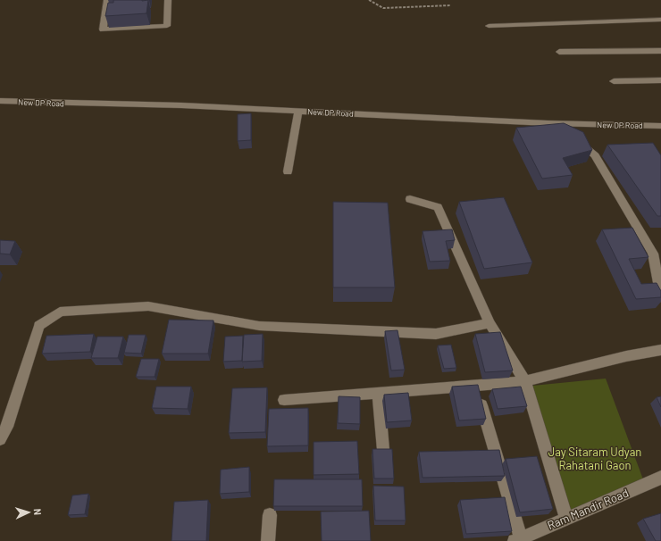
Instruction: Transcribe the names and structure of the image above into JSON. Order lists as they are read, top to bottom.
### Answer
{
  "streets": {
    "street": ["New DP Road", "Ram Mandir Road"]
  },
  "parks": ["Jay Sitaram Udyan Rahatani Gaon"],
  "north": "right"
}
